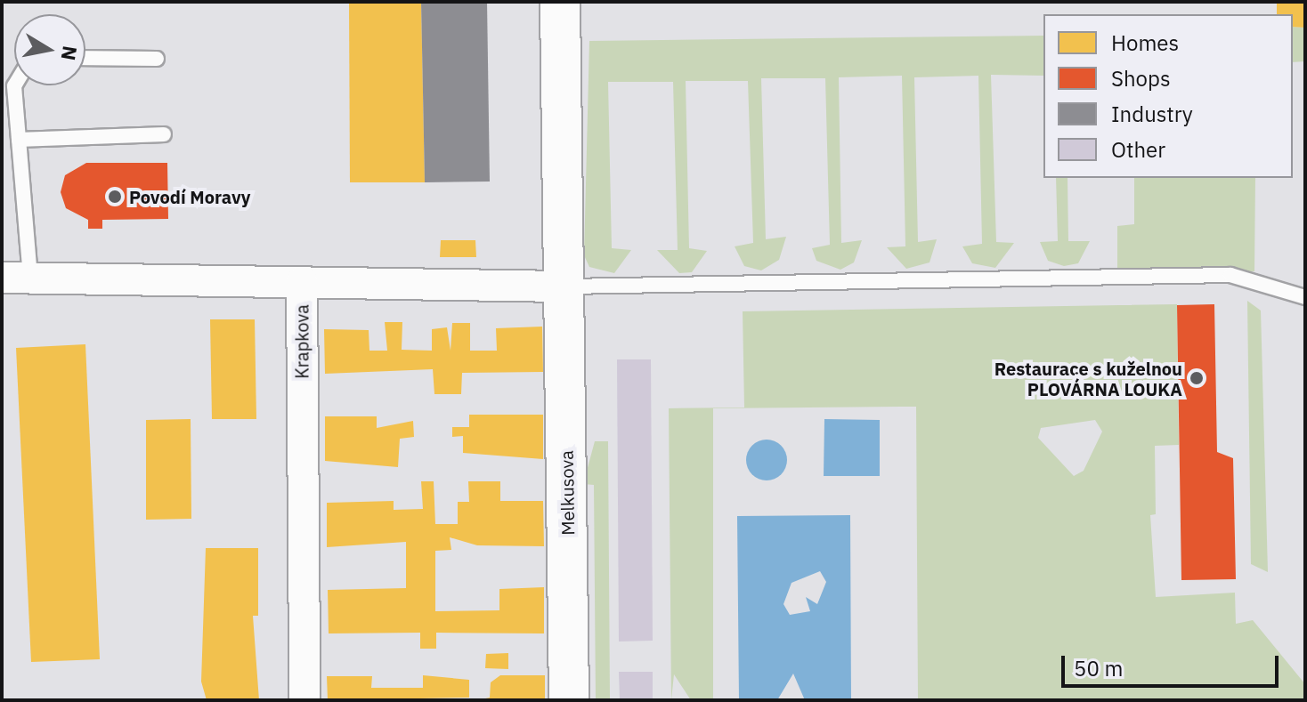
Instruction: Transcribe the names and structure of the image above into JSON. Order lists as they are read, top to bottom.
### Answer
{
  "streets": {
    "street": ["Krapkova", "Melkusova"]
  },
  "places": ["Povodí Moravy", "Restaurace s kuželnou PLOVÁRNA LOUKA"],
  "legend": [
    "Homes",
    "Shops",
    "Industry",
    "Other"
  ],
  "scale_bar": "50 m",
  "north": "right"
}
